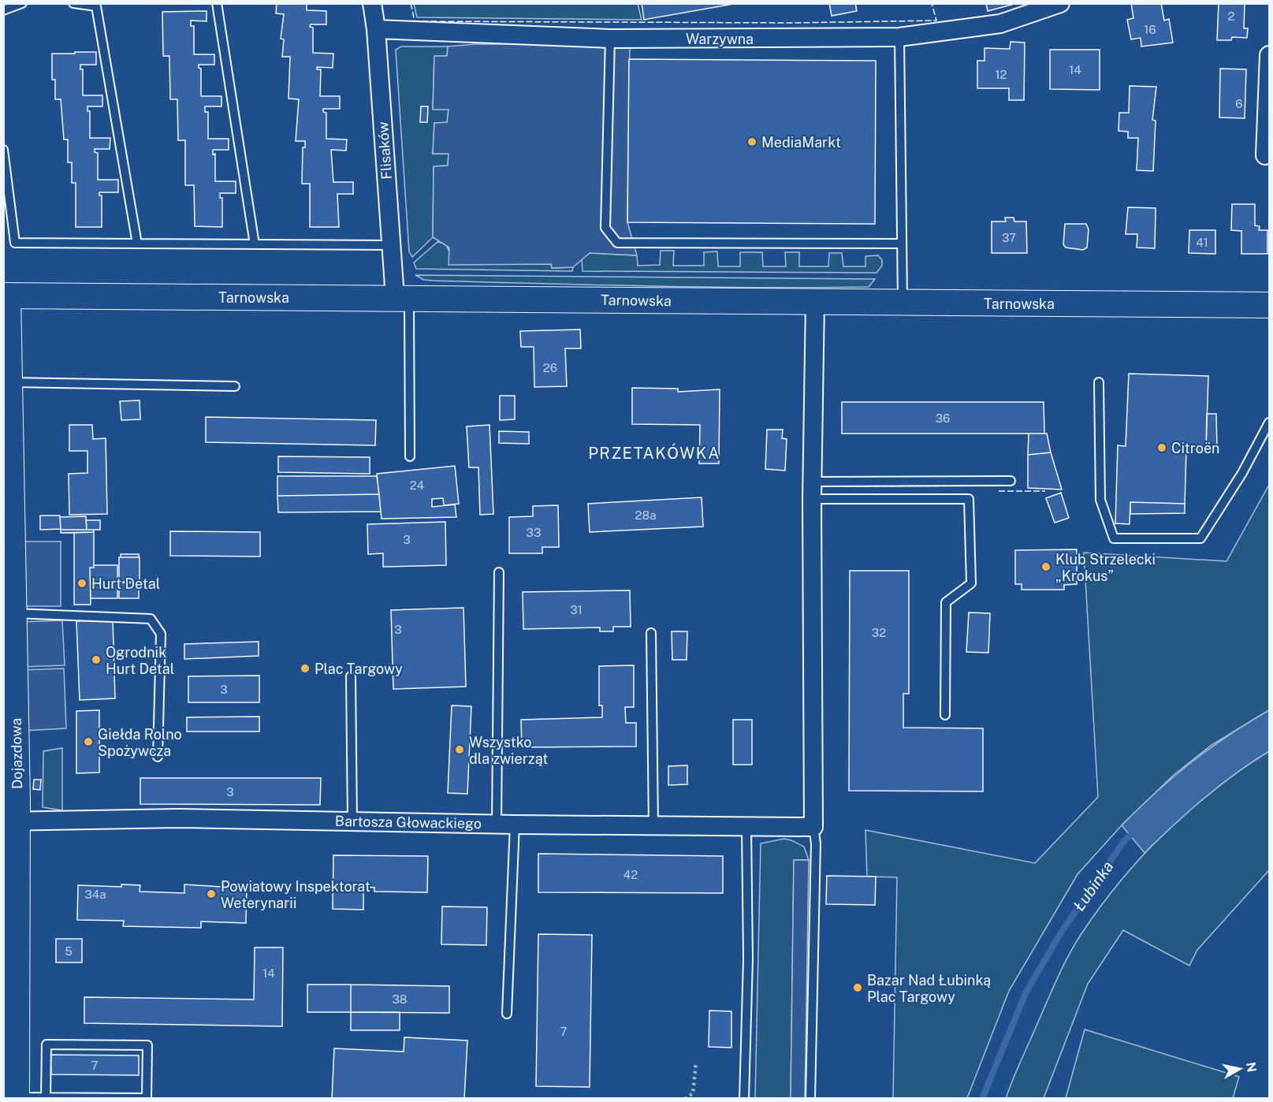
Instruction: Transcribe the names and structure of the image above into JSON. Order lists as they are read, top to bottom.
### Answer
{
  "streets": {
    "main road": ["Tarnowska", "Dojazdowa"],
    "street": ["Warzywna", "Flisaków", "Bartosza Głowackiego"]
  },
  "crossings": [
    ["Warzywna", "Flisaków"],
    ["Flisaków", "Tarnowska"],
    ["Tarnowska", "Dojazdowa"],
    ["Dojazdowa", "Bartosza Głowackiego"]
  ],
  "districts": ["PRZETAKÓWKA"],
  "water": ["Łubinka"],
  "places": [
    "MediaMarkt",
    "Citroën",
    "Klub Strzelecki „Krokus”",
    "Hurt Detal",
    "Ogrodnik Hurt Detal",
    "Plac Targowy",
    "Giełda Rolno Spożywcza",
    "Wszystko dla zwierząt",
    "Powiatowy Inspektorat Weterynarii",
    "Bazar Nad Łubinką Plac Targowy"
  ],
  "house_numbers": [
    "2",
    "16",
    "14",
    "12",
    "6",
    "37",
    "41",
    "26",
    "36",
    "24",
    "28a",
    "33",
    "3",
    "31",
    "3",
    "32",
    "3",
    "3",
    "42",
    "34a",
    "5",
    "14",
    "38",
    "7",
    "7"
  ],
  "north": "right"
}
